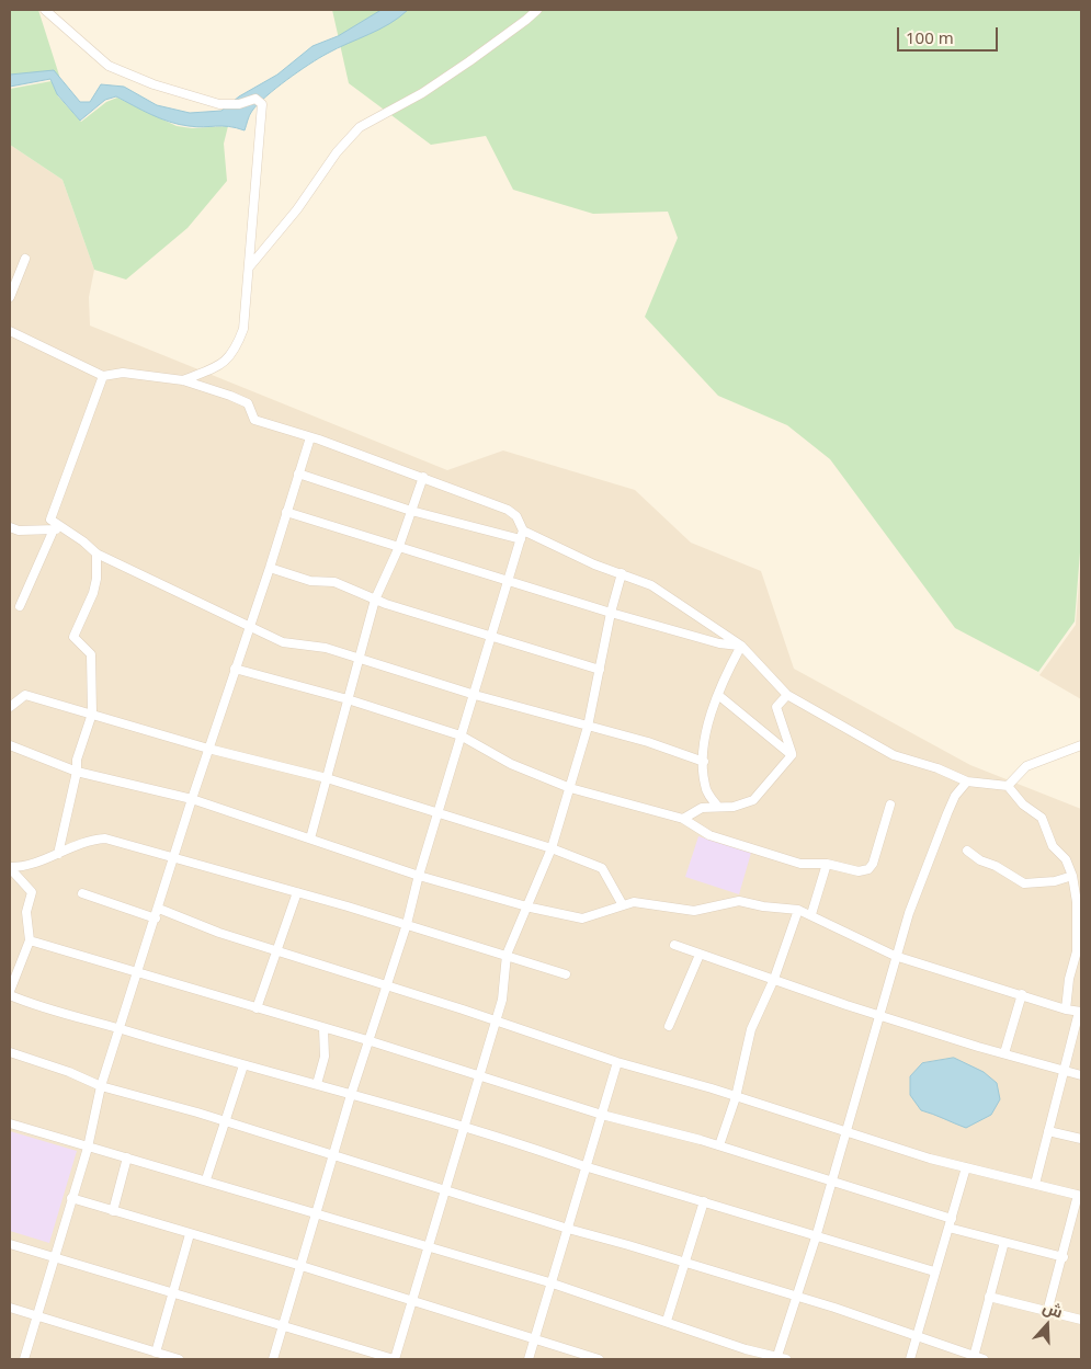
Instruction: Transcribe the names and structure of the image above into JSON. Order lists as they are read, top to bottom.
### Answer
{
  "scale_bar": "100 m",
  "north": "top"
}
